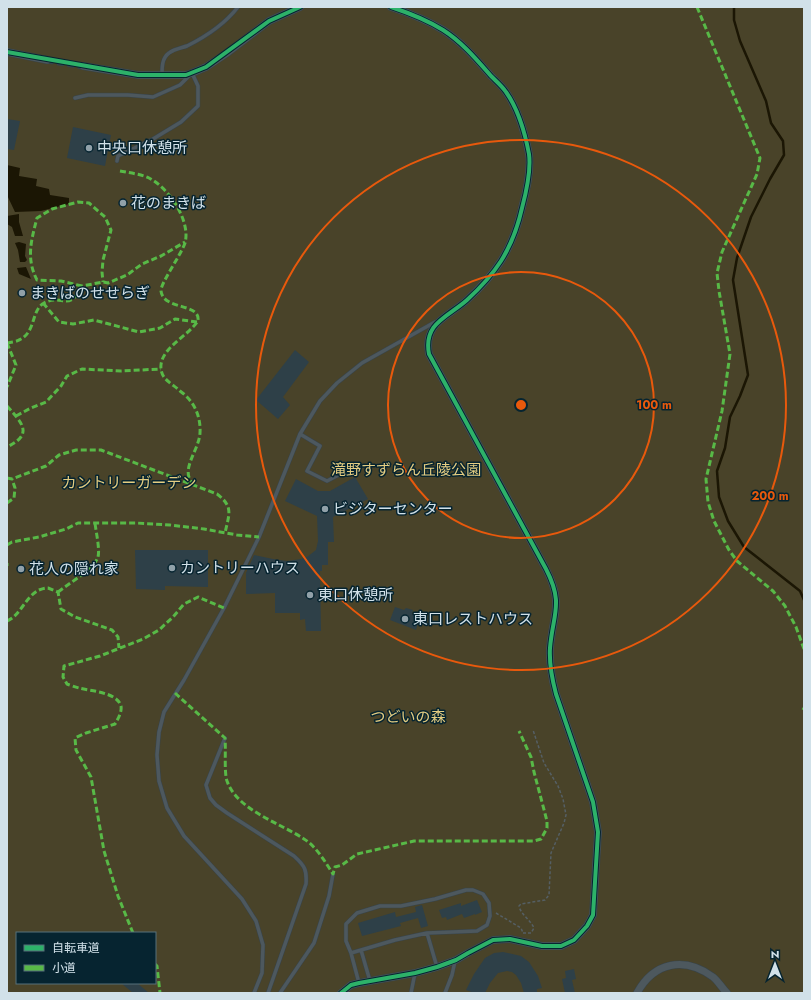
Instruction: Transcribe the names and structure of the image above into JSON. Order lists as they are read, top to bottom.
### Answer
{
  "parks": ["滝野すずらん丘陵公園", "カントリーガーデン", "つどいの森"],
  "places": [
    "中央口休憩所",
    "花のまきば",
    "まきばのせせらぎ",
    "ビジターセンター",
    "カントリーハウス",
    "花人の隠れ家",
    "東口休憩所",
    "東口レストハウス"
  ],
  "legend": ["自転車道", "小道"],
  "north": "top",
  "rings": ["100 m", "200 m"]
}
